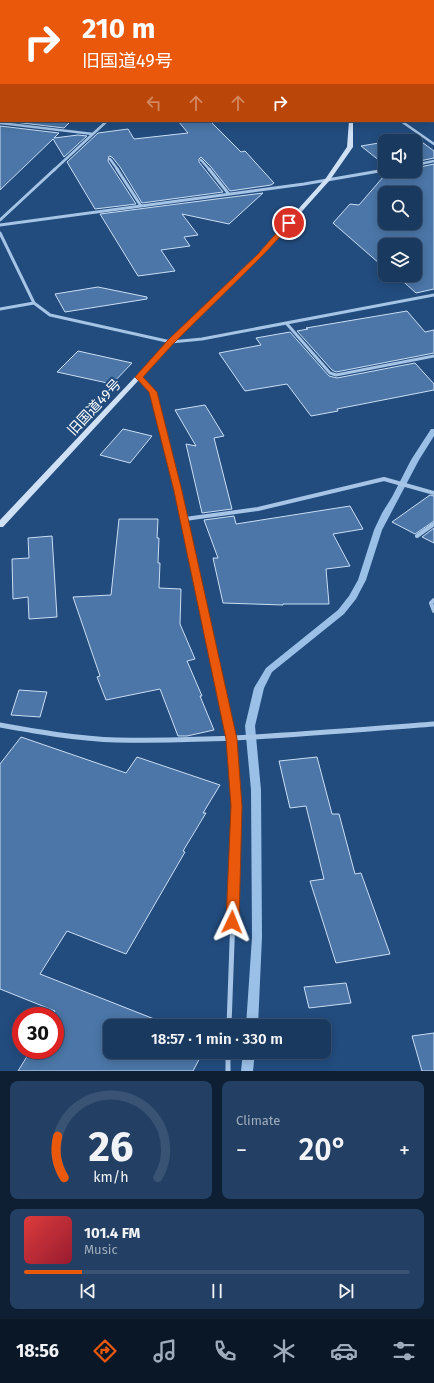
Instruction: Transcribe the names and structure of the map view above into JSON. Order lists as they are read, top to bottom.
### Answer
{
  "streets": {
    "street": ["旧国道49号"]
  },
  "page": {
    "turn": ["210 m", "旧国道49号"],
    "limit": "30",
    "trip": "18:57 · 1 min · 330 m",
    "tile": "Climate",
    "heat": ["−", "20°", "+"],
    "song": ["101.4 FM", "Music"],
    "tabs": "18:56",
    "gauge": ["26", "km/h"]
  }
}
